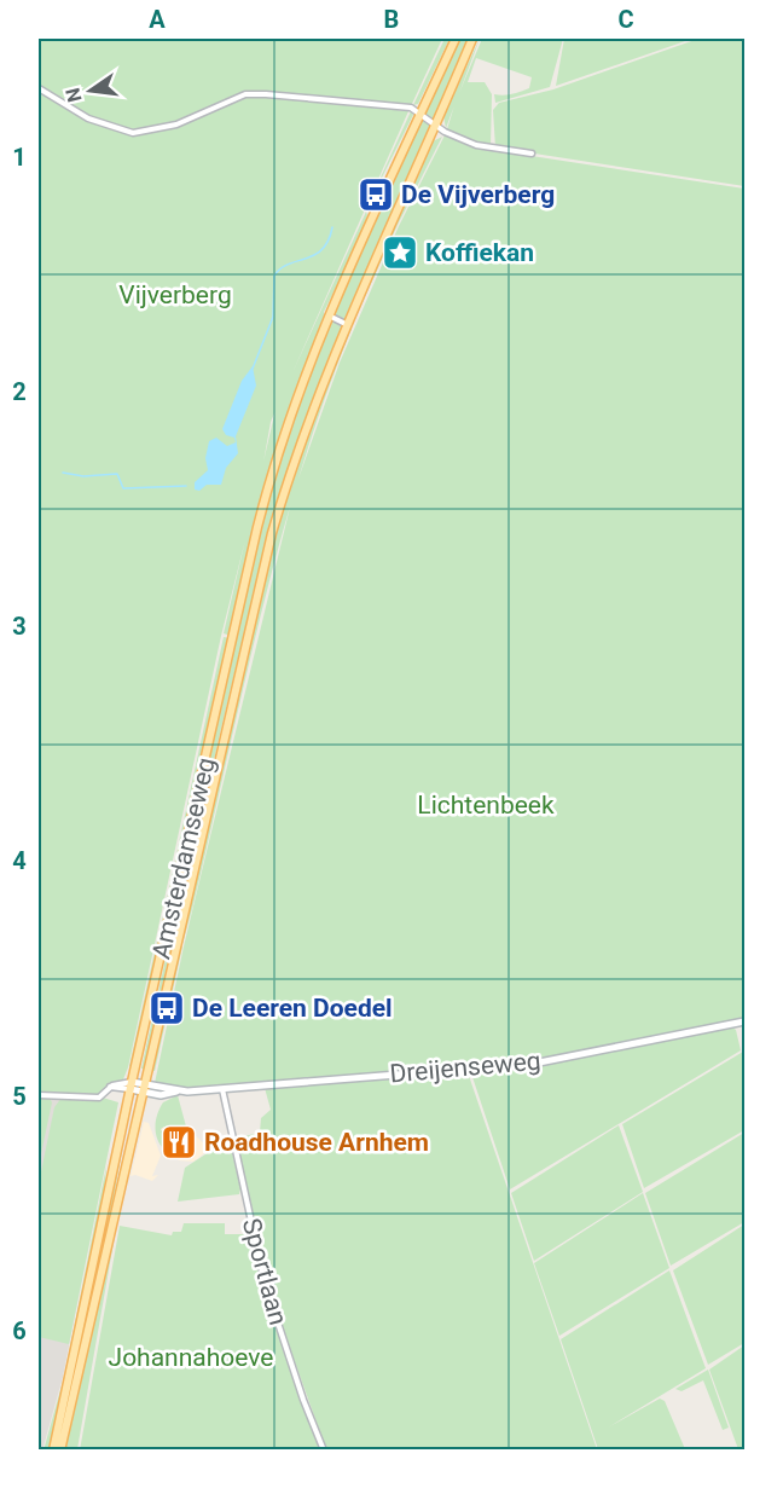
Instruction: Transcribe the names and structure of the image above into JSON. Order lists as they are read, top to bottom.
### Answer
{
  "streets": {
    "main road": ["Amsterdamseweg", "Dreijenseweg"],
    "street": ["Sportlaan"]
  },
  "crossings": [
    ["Amsterdamseweg", "Dreijenseweg"],
    ["Dreijenseweg", "Sportlaan"]
  ],
  "parks": ["Vijverberg", "Lichtenbeek", "Johannahoeve"],
  "places": {
    "bus stop": ["De Vijverberg", "De Leeren Doedel"],
    "place": ["Koffiekan"],
    "restaurant": ["Roadhouse Arnhem"]
  },
  "north": "left",
  "grid": {
    "columns": ["A", "B", "C"],
    "rows": [
      "1",
      "2",
      "3",
      "4",
      "5",
      "6"
    ]
  }
}
